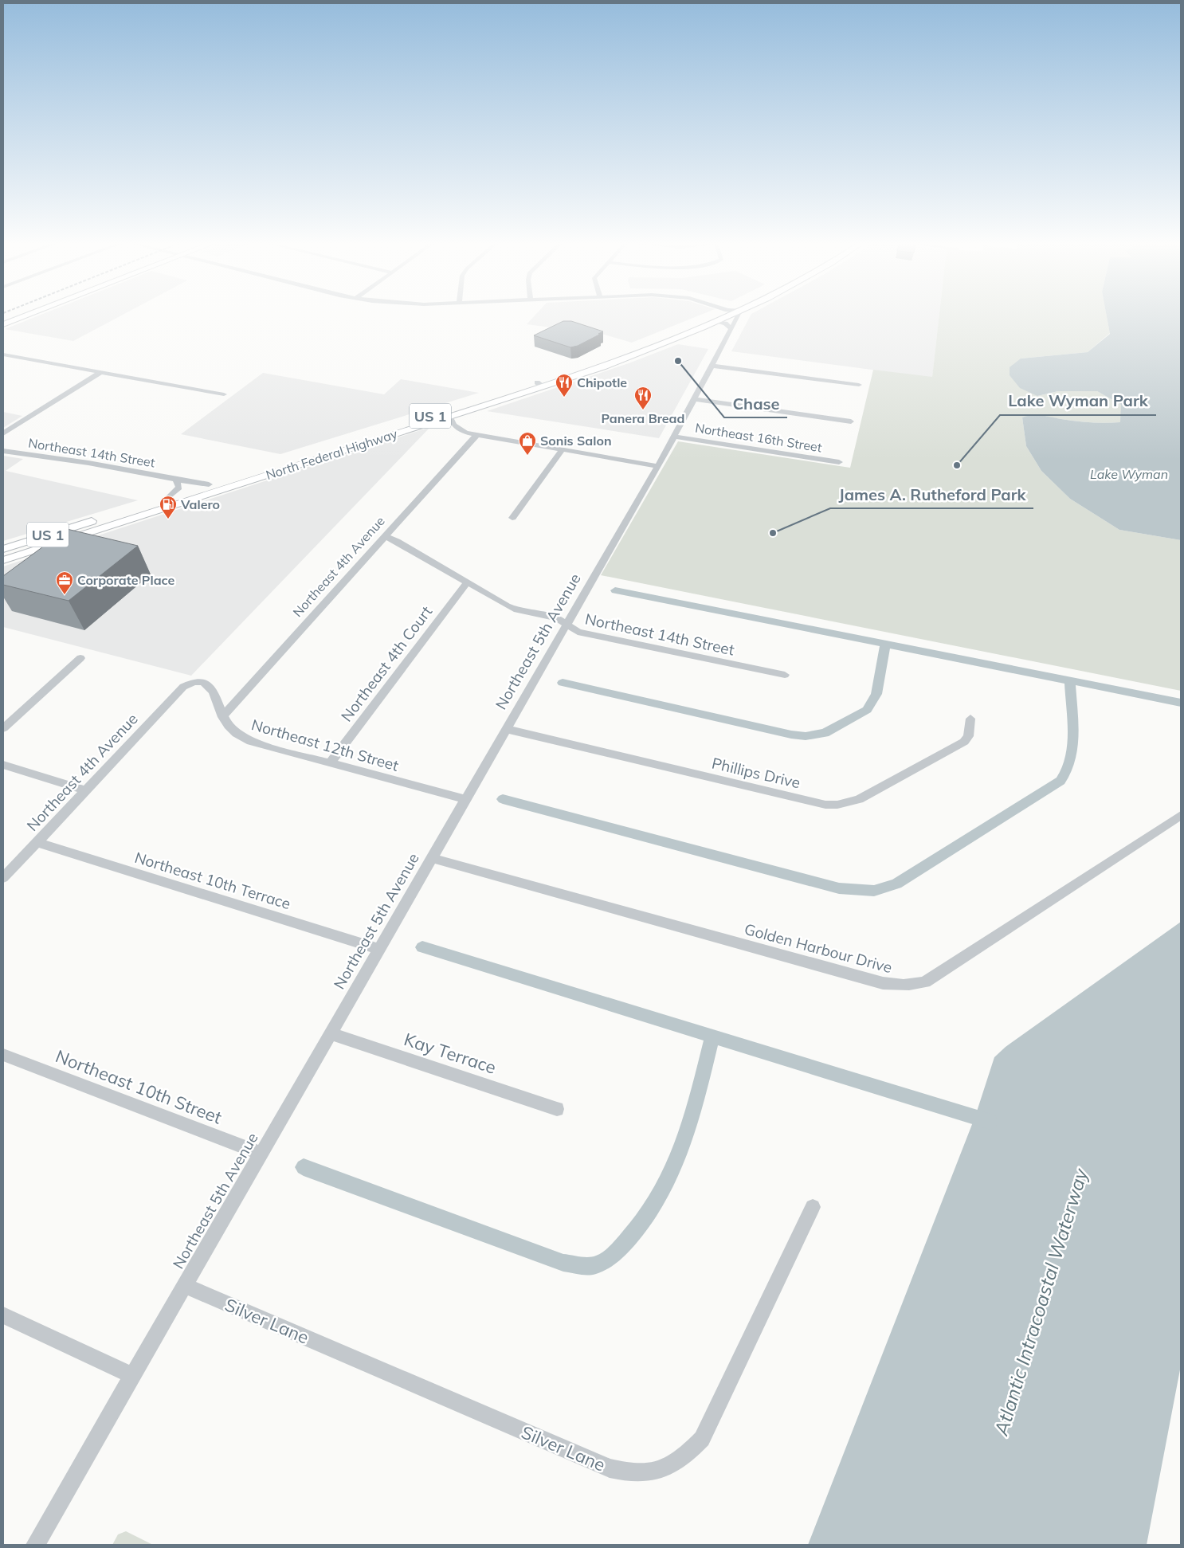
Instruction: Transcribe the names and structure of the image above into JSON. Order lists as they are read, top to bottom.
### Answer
{
  "streets": {
    "main road": ["US 1", "North Federal Highway"],
    "street": [
      "Northeast 16th Street",
      "Northeast 14th Street",
      "Northeast 4th Avenue",
      "Northeast 5th Avenue",
      "Northeast 4th Court",
      "Northeast 12th Street",
      "Phillips Drive",
      "Northeast 10th Terrace",
      "Golden Harbour Drive",
      "Kay Terrace",
      "Northeast 10th Street",
      "Silver Lane"
    ]
  },
  "crossings": [
    ["Northeast 16th Street", "Northeast 5th Avenue"],
    ["Northeast 14th Street", "North Federal Highway"],
    ["Northeast 14th Street", "Northeast 4th Avenue"],
    ["Northeast 14th Street", "Northeast 5th Avenue"],
    ["Northeast 14th Street", "Northeast 4th Court"],
    ["Northeast 4th Avenue", "Northeast 12th Street"],
    ["Northeast 4th Avenue", "Northeast 10th Terrace"],
    ["Northeast 5th Avenue", "Northeast 12th Street"],
    ["Northeast 5th Avenue", "Phillips Drive"],
    ["Northeast 5th Avenue", "Northeast 10th Terrace"],
    ["Northeast 5th Avenue", "Golden Harbour Drive"],
    ["Northeast 5th Avenue", "Kay Terrace"],
    ["Northeast 5th Avenue", "Northeast 10th Street"],
    ["Northeast 5th Avenue", "Silver Lane"],
    ["Northeast 4th Court", "Northeast 12th Street"]
  ],
  "water": ["Lake Wyman", "Atlantic Intracoastal Waterway"],
  "places": {
    "other": ["Chase", "Lake Wyman Park", "James A. Rutheford Park"],
    "restaurant": ["Chipotle", "Panera Bread"],
    "shop": ["Sonis Salon"],
    "fuel station": ["Valero"],
    "office": ["Corporate Place"]
  }
}
